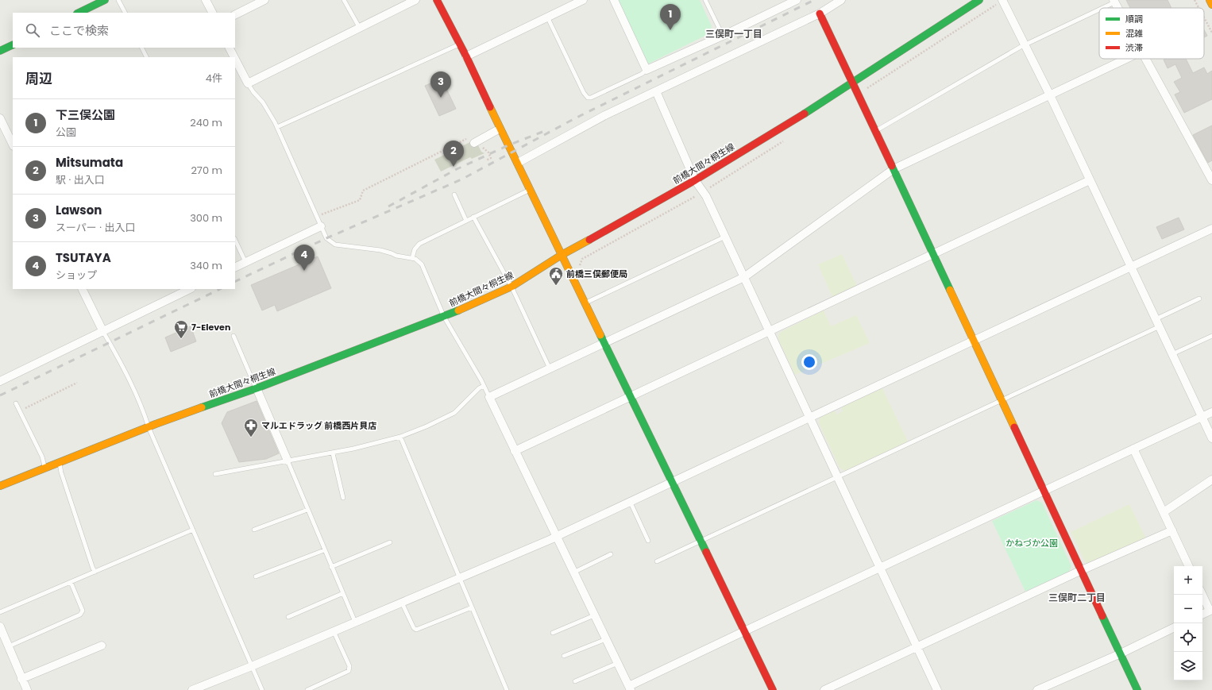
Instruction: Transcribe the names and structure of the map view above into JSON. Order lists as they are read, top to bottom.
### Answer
{
  "streets": {
    "street": ["前橋大間々桐生線"]
  },
  "districts": ["三俣町一丁目", "三俣町二丁目"],
  "parks": ["かねづか公園"],
  "places": {
    "public building": ["前橋三俣郵便局"],
    "supermarket": ["7-Eleven"],
    "pharmacy": ["マルエドラッグ 前橋西片貝店"]
  },
  "legend": ["順調", "混雑", "渋滞"],
  "page": {
    "pins": [
      "1",
      "3",
      "2",
      "4"
    ],
    "search": "ここで検索",
    "heading": ["周辺", "4件"],
    "list": [
      {
        "mark": "1",
        "name": "下三俣公園",
        "note": "公園",
        "value": "240 m"
      },
      {
        "mark": "2",
        "name": "Mitsumata",
        "note": "駅 · 出入口",
        "value": "270 m"
      },
      {
        "mark": "3",
        "name": "Lawson",
        "note": "スーパー · 出入口",
        "value": "300 m"
      },
      {
        "mark": "4",
        "name": "TSUTAYA",
        "note": "ショップ",
        "value": "340 m"
      }
    ],
    "map_buttons": ["+", "−"]
  }
}
